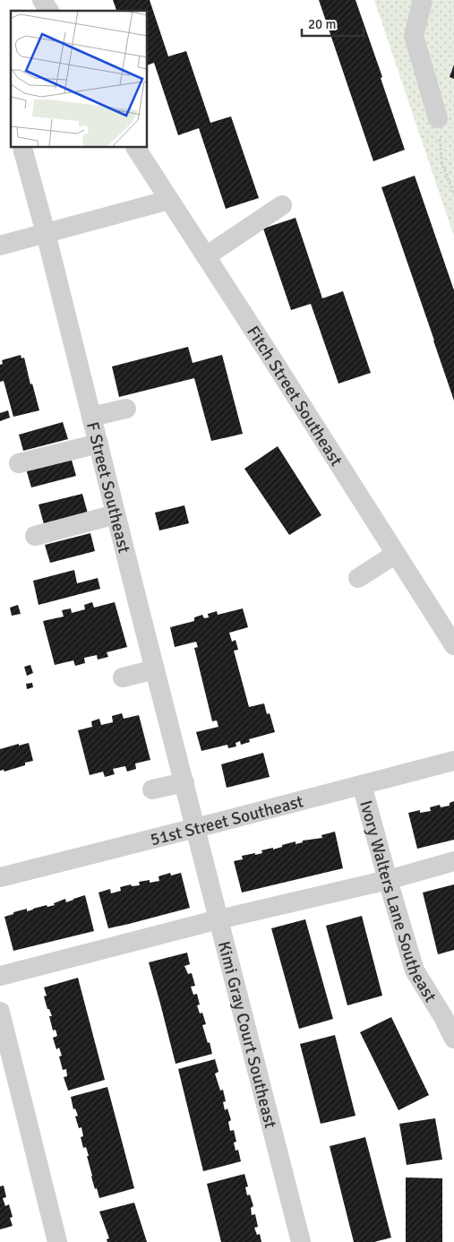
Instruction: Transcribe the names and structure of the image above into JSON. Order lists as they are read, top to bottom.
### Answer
{
  "streets": {
    "street": [
      "Fitch Street Southeast",
      "F Street Southeast",
      "51st Street Southeast",
      "Ivory Walters Lane Southeast",
      "Kimi Gray Court Southeast"
    ]
  },
  "crossings": [
    ["F Street Southeast", "51st Street Southeast"],
    ["F Street Southeast", "Kimi Gray Court Southeast"],
    ["51st Street Southeast", "Ivory Walters Lane Southeast"],
    ["51st Street Southeast", "Kimi Gray Court Southeast"]
  ],
  "scale_bar": "20 m"
}
